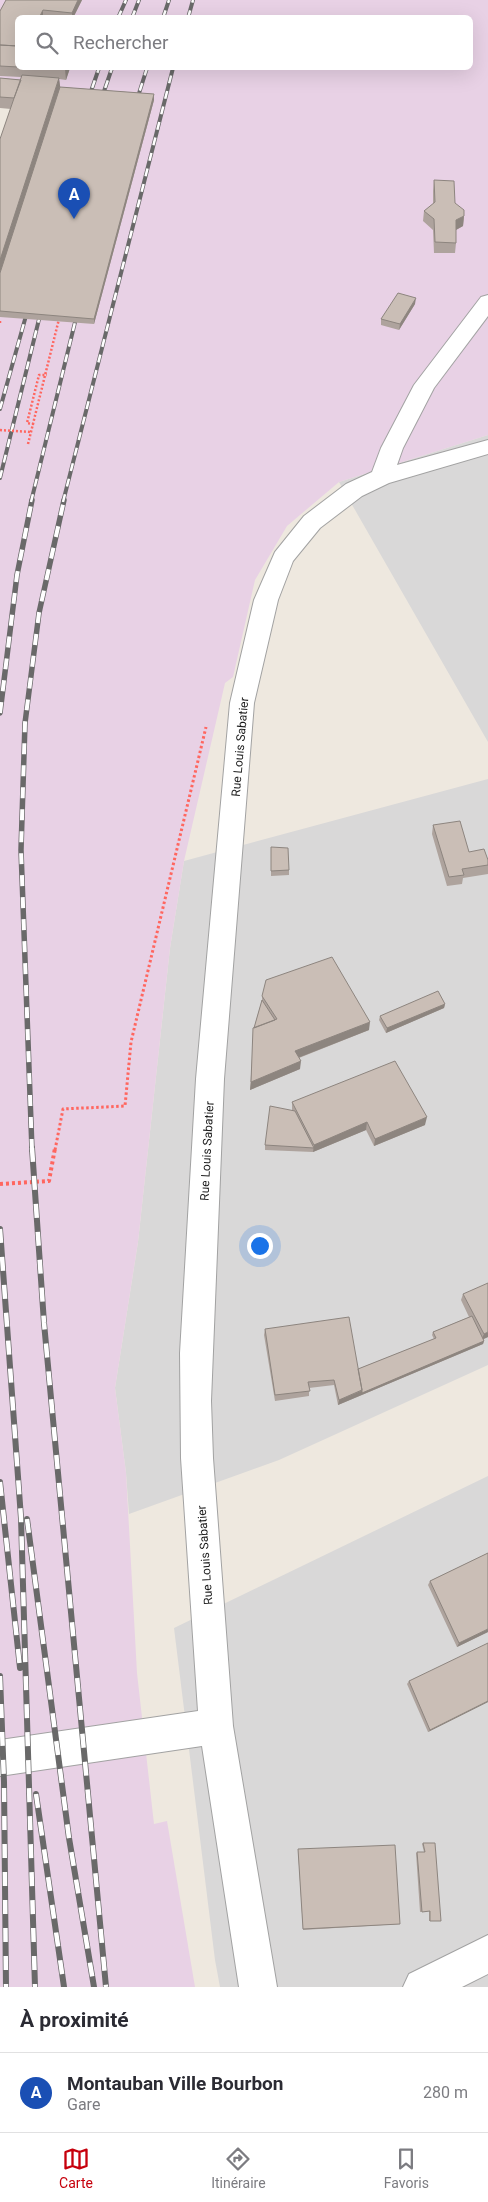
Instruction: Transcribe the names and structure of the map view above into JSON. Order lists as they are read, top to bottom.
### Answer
{
  "streets": {
    "street": ["Rue Louis Sabatier"]
  },
  "page": {
    "search": "Rechercher",
    "pins": "A",
    "heading": "À proximité",
    "list": [
      {
        "mark": "A",
        "name": "Montauban Ville Bourbon",
        "note": "Gare",
        "value": "280 m"
      }
    ],
    "nav": ["Carte", "Itinéraire", "Favoris"]
  }
}
